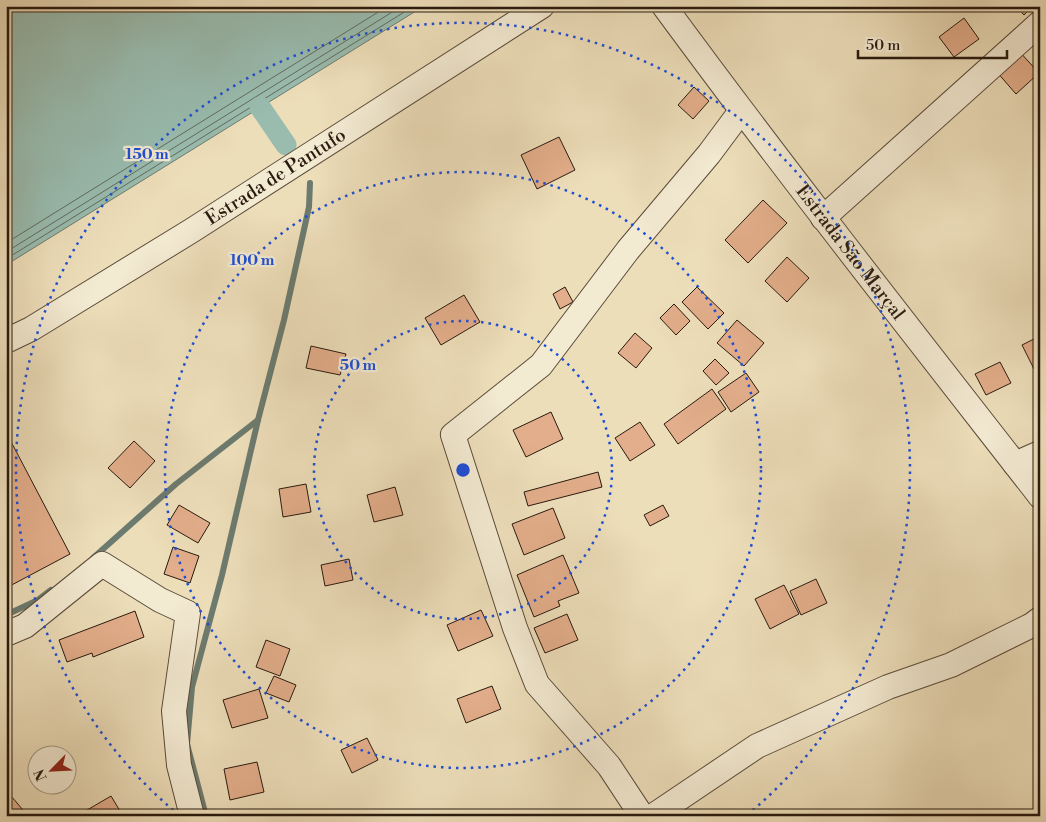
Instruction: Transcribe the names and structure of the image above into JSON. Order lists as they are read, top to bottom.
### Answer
{
  "streets": {
    "street": ["Estrada de Pantufo", "Estrada São Marçal"]
  },
  "scale_bar": "50 m",
  "north": "bottom left",
  "rings": ["150 m", "100 m", "50 m"]
}
